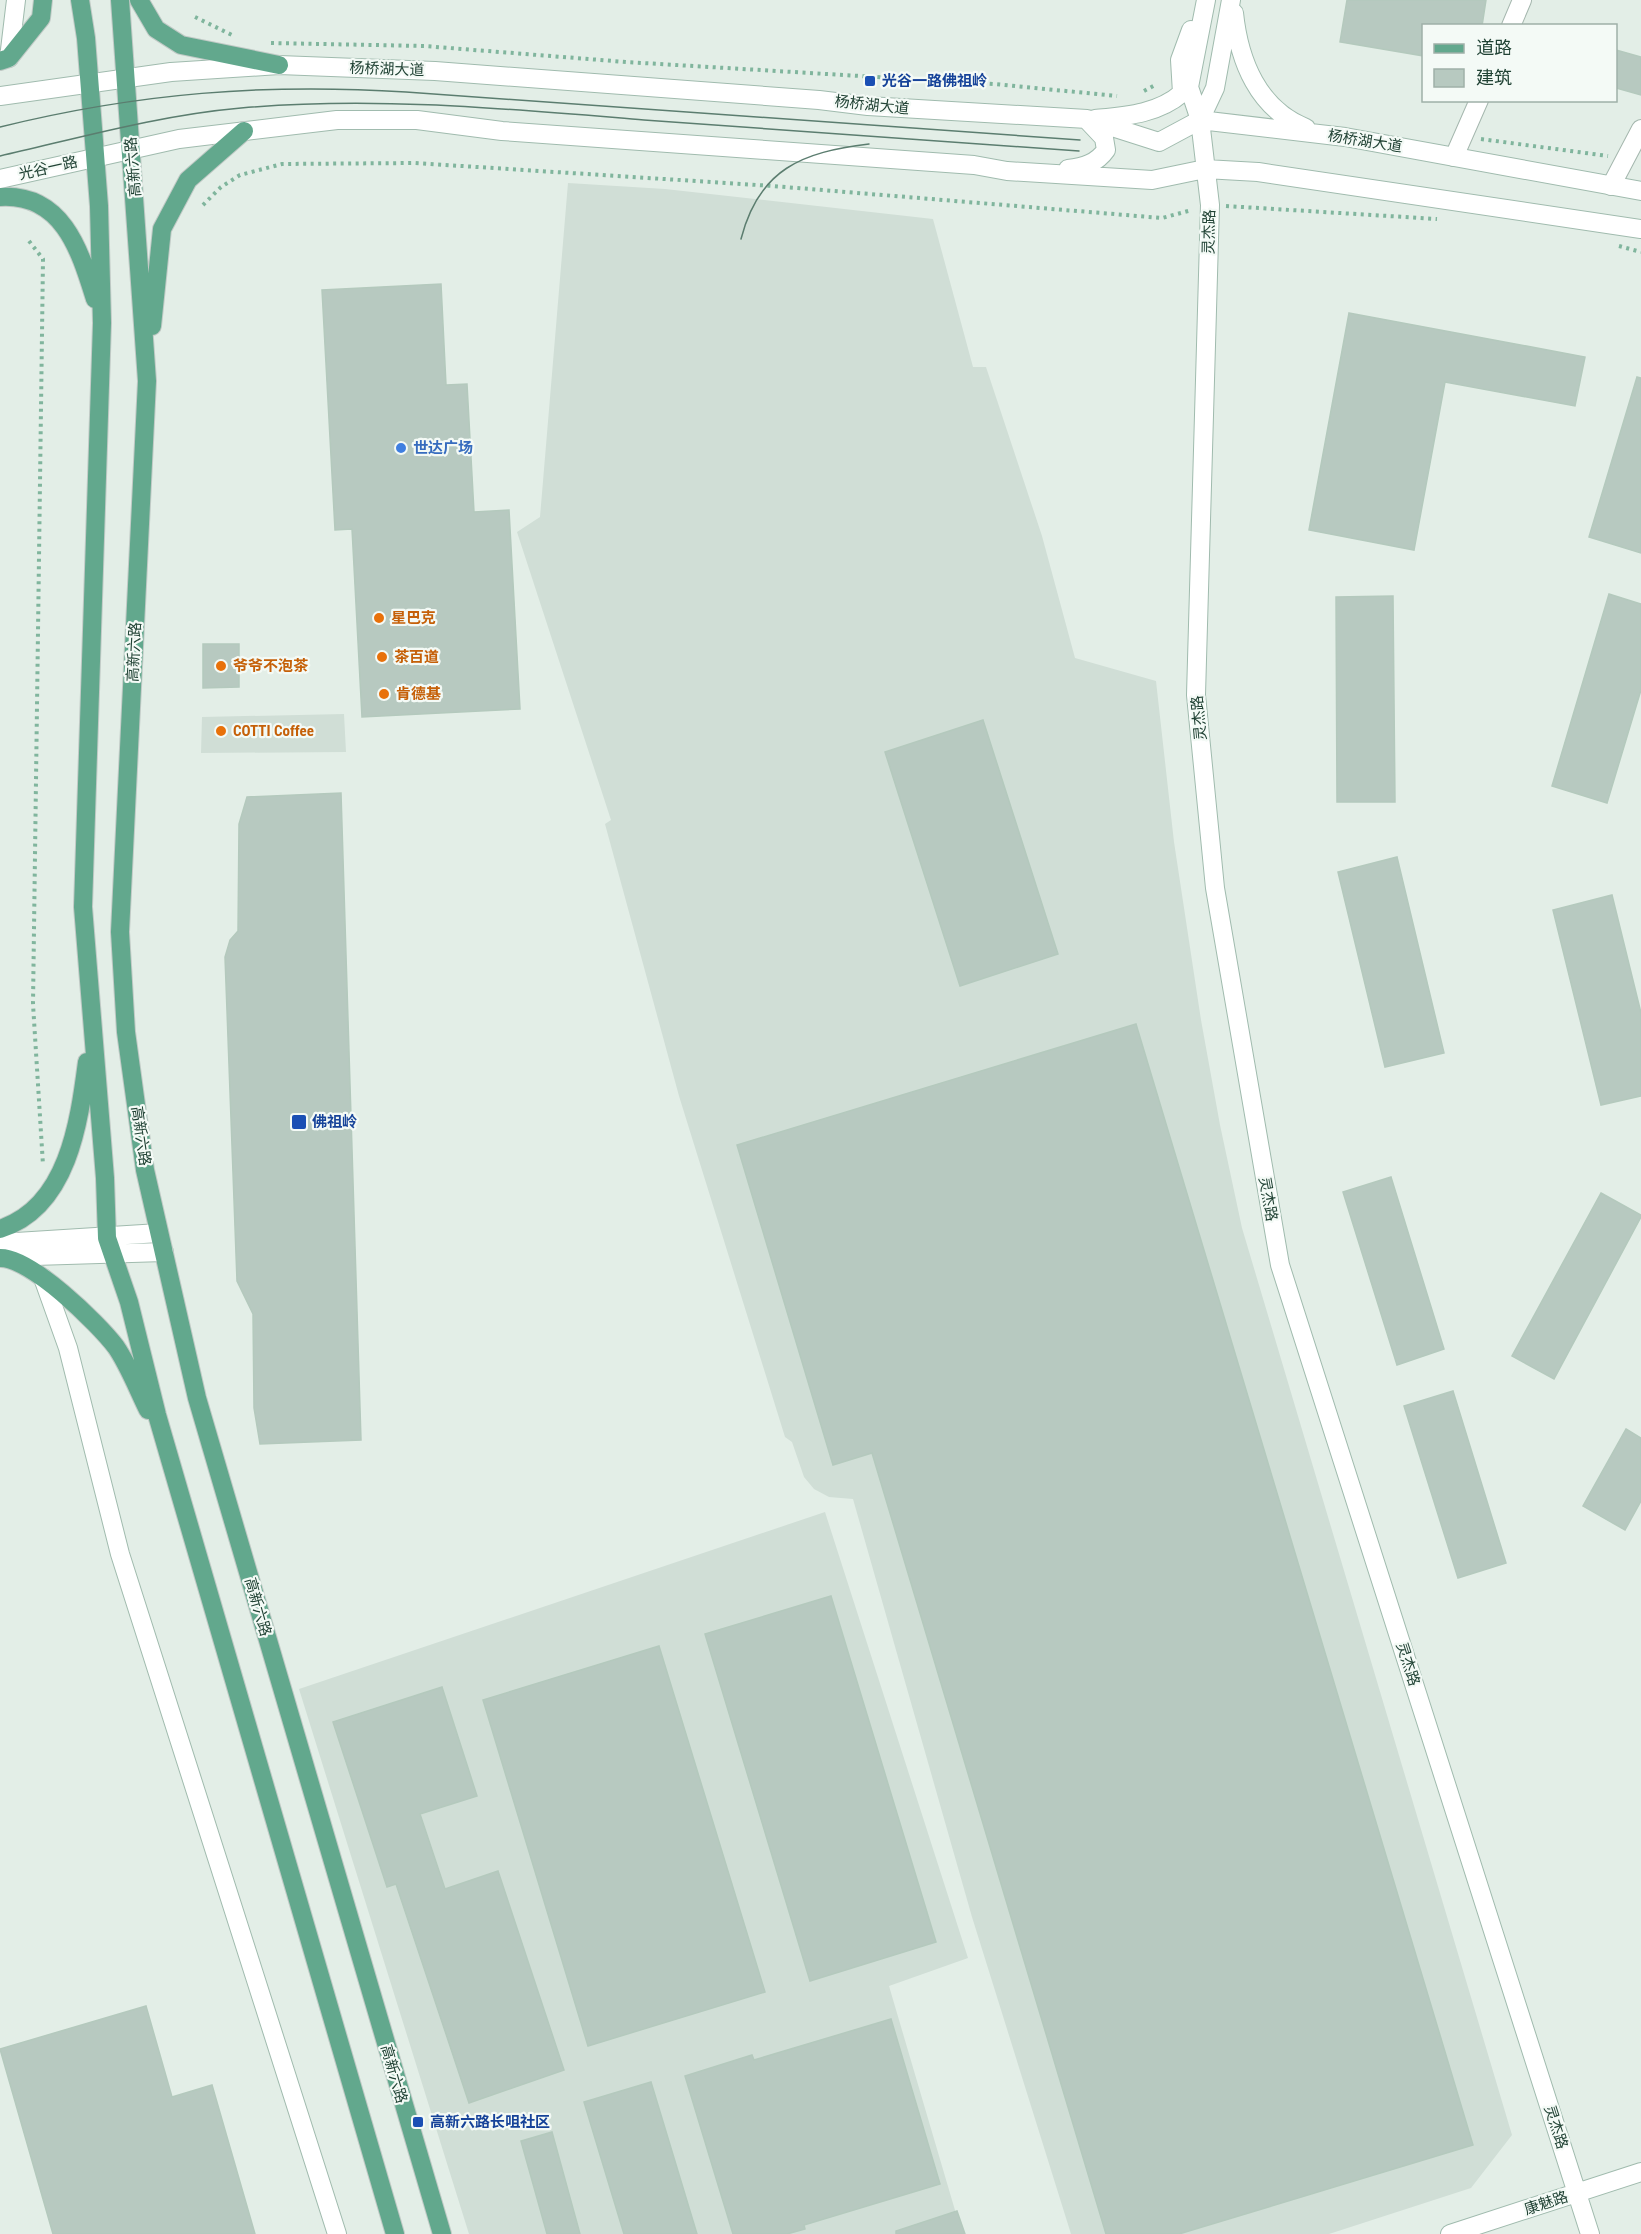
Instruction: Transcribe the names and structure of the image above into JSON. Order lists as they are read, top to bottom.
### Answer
{
  "streets": {
    "main road": [
      "杨桥湖大道",
      "高新六路",
      "光谷一路",
      "灵杰路",
      "康魅路"
    ]
  },
  "crossings": [
    ["杨桥湖大道", "高新六路"],
    ["杨桥湖大道", "灵杰路"],
    ["灵杰路", "康魅路"]
  ],
  "places": {
    "transit": ["光谷一路佛祖岭", "佛祖岭", "高新六路长咀社区"],
    "other": [
      "世达广场",
      "星巴克",
      "茶百道",
      "爷爷不泡茶",
      "肯德基",
      "COTTI Coffee"
    ]
  },
  "legend": ["道路", "建筑"]
}
